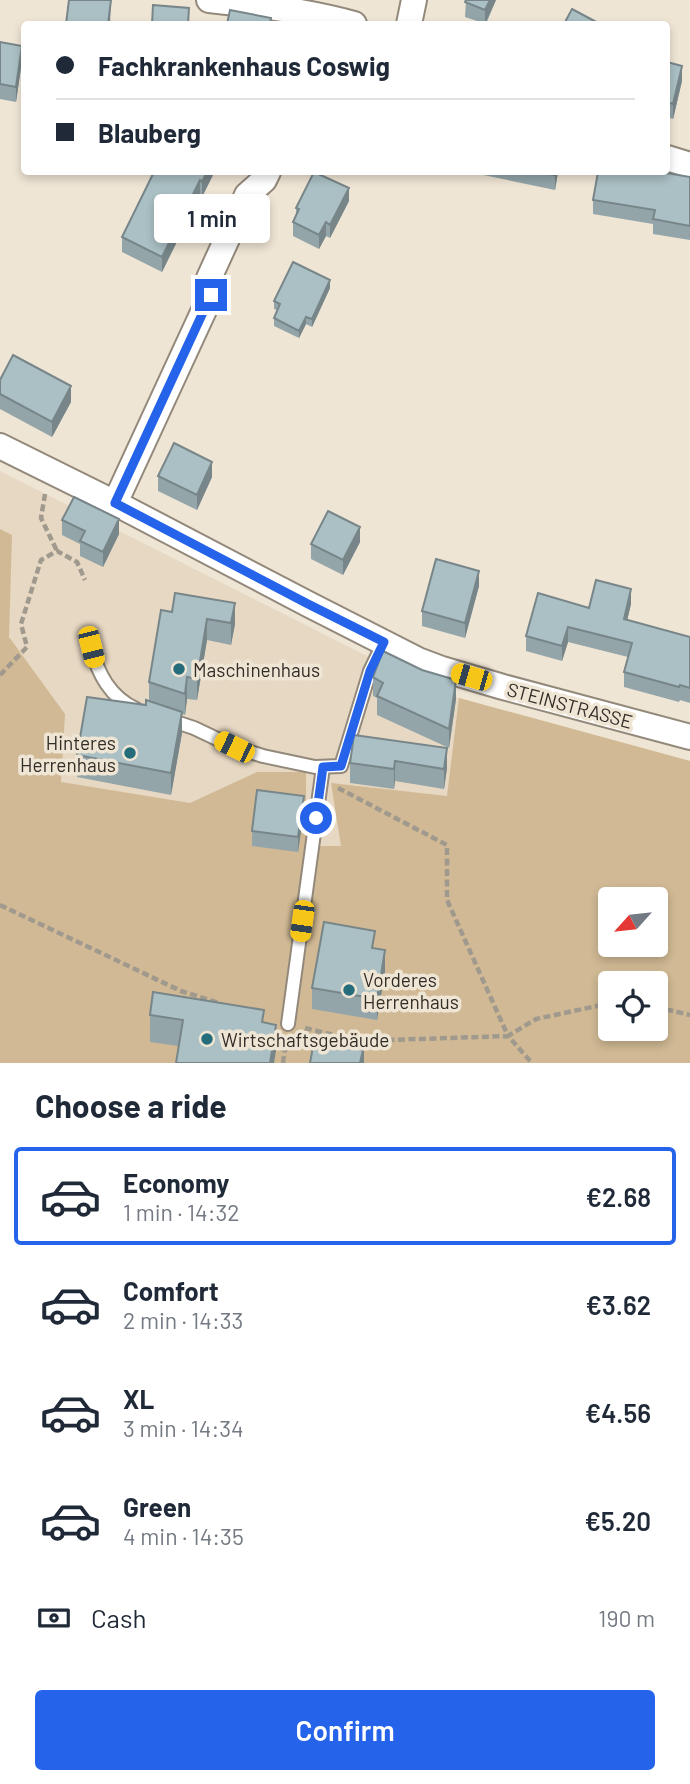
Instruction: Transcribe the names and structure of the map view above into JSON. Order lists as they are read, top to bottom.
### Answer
{
  "streets": {
    "street": ["STEINSTRASSE"]
  },
  "places": [
    "Maschinenhaus",
    "Hinteres Herrenhaus",
    "Vorderes Herrenhaus",
    "Wirtschaftsgebäude"
  ],
  "north": "bottom left",
  "page": {
    "banner": ["Fachkrankenhaus Coswig", "Blauberg"],
    "bubble": "1 min",
    "heading": "Choose a ride",
    "list": [
      {
        "name": "Economy",
        "note": "1 min · 14:32",
        "value": "€2.68"
      },
      {
        "name": "Comfort",
        "note": "2 min · 14:33",
        "value": "€3.62"
      },
      {
        "name": "XL",
        "note": "3 min · 14:34",
        "value": "€4.56"
      },
      {
        "name": "Green",
        "note": "4 min · 14:35",
        "value": "€5.20"
      }
    ],
    "pay": ["Cash", "190 m"],
    "buttons": "Confirm"
  }
}
